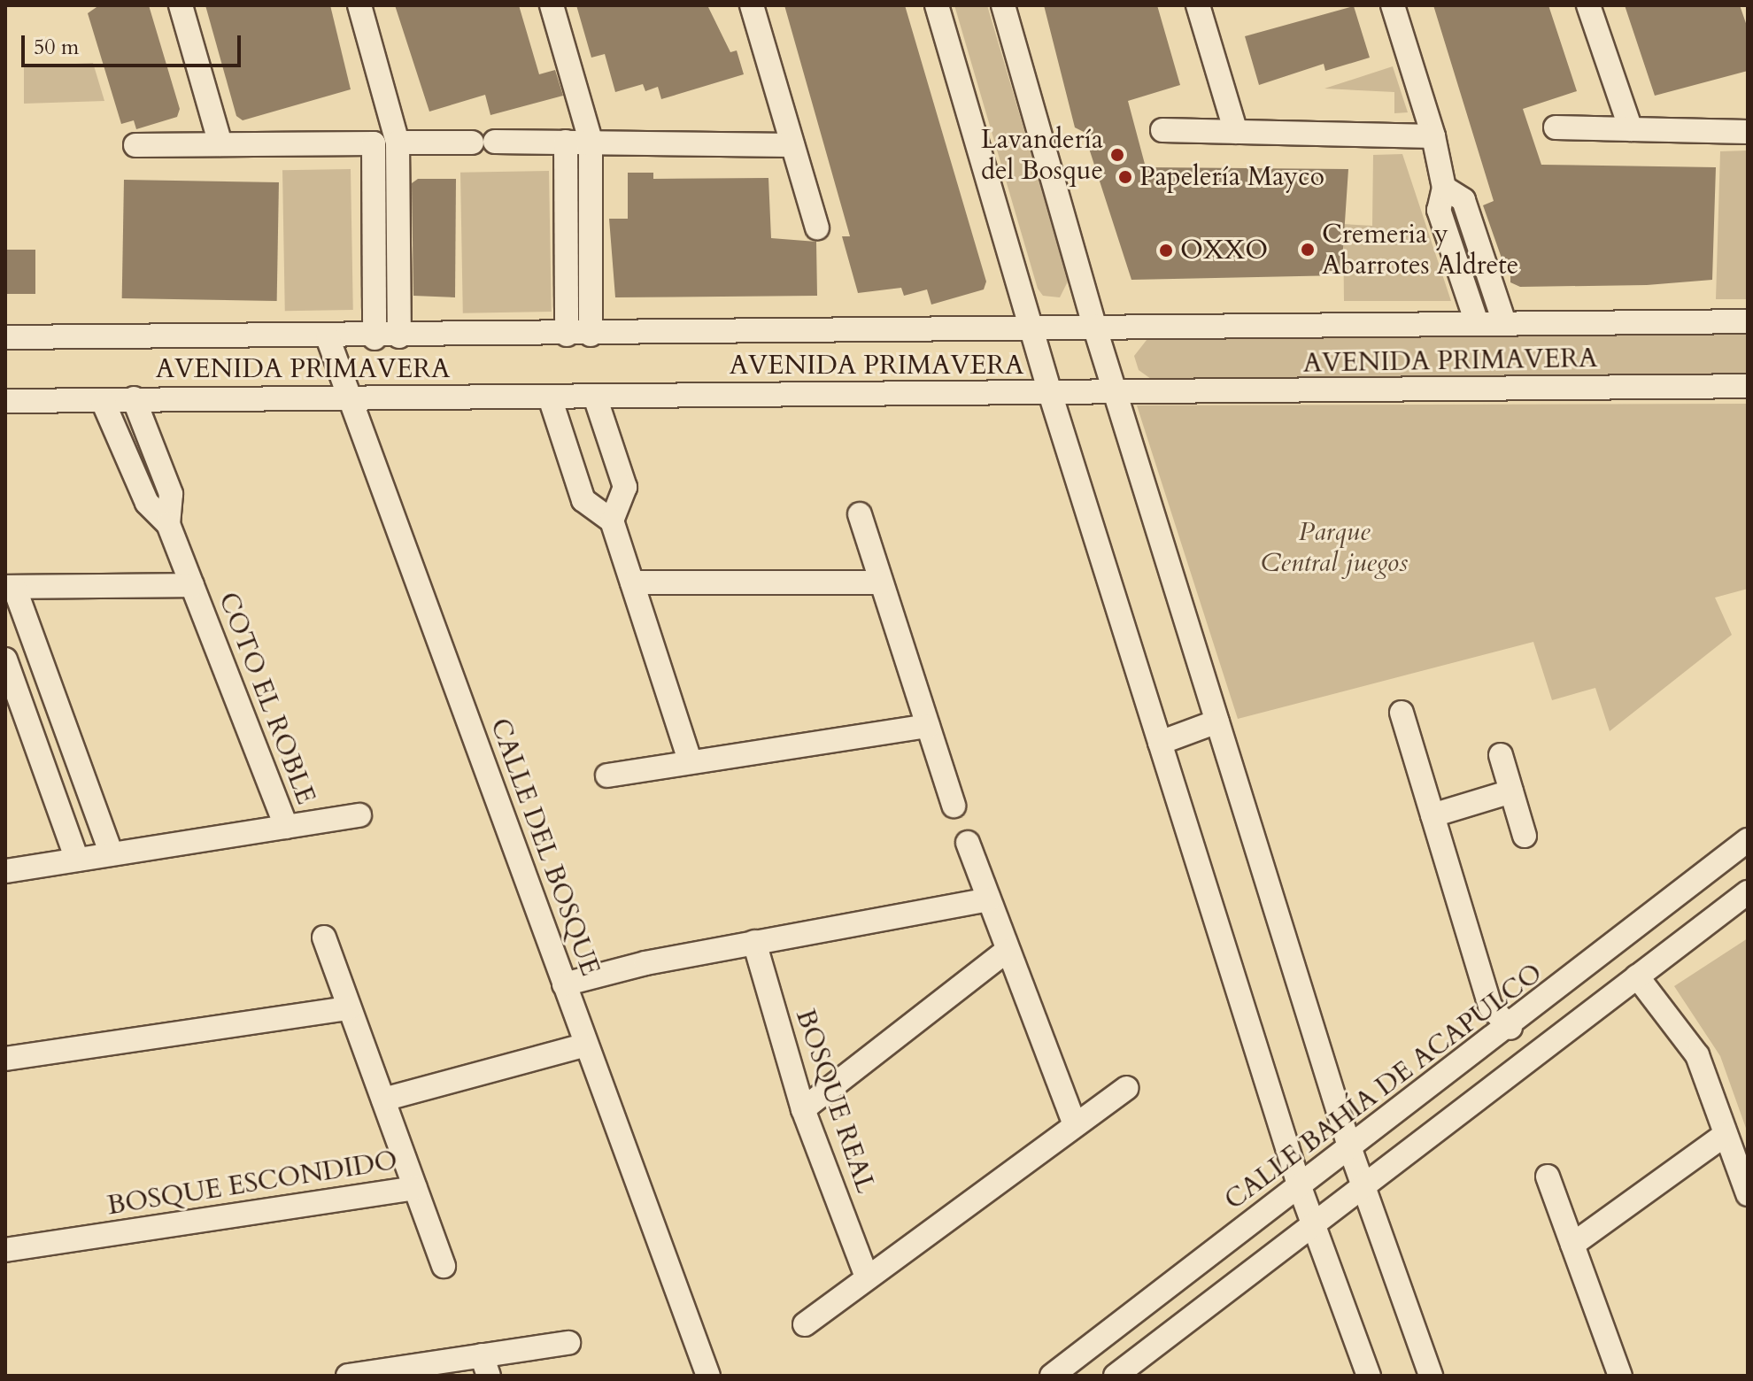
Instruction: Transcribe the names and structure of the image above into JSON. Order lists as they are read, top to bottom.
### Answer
{
  "streets": {
    "street": [
      "AVENIDA PRIMAVERA",
      "COTO EL ROBLE",
      "CALLE DEL BOSQUE",
      "CALLE BAHÍA DE ACAPULCO",
      "BOSQUE REAL",
      "BOSQUE ESCONDIDO"
    ]
  },
  "crossings": [
    ["AVENIDA PRIMAVERA", "COTO EL ROBLE"],
    ["AVENIDA PRIMAVERA", "CALLE DEL BOSQUE"]
  ],
  "parks": ["Parque Central juegos"],
  "places": [
    "Lavandería del Bosque",
    "Papelería Mayco",
    "Cremeria y Abarrotes Aldrete",
    "OXXO"
  ],
  "scale_bar": "50 m"
}
